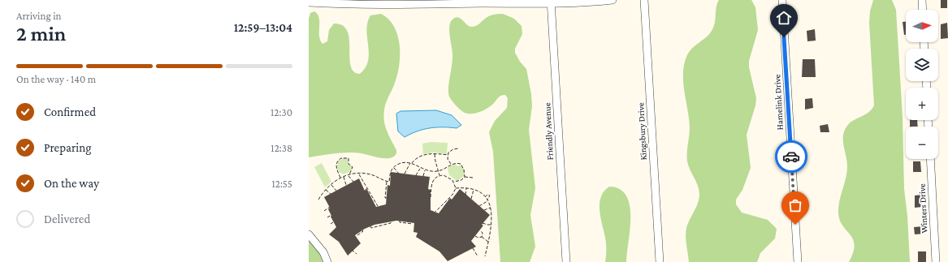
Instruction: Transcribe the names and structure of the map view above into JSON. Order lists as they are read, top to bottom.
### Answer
{
  "streets": {
    "street": [
      "Hamelink Drive",
      "Friendly Avenue",
      "Kingsbury Drive",
      "Winters Drive"
    ]
  },
  "north": "right",
  "page": {
    "heading": ["2 min", "Arriving in", "12:59–13:04"],
    "map_buttons": ["+", "−"],
    "bar": "On the way · 140 m",
    "list": [
      ["Confirmed", "12:30"],
      ["Preparing", "12:38"],
      ["On the way", "12:55"],
      "Delivered"
    ]
  }
}
